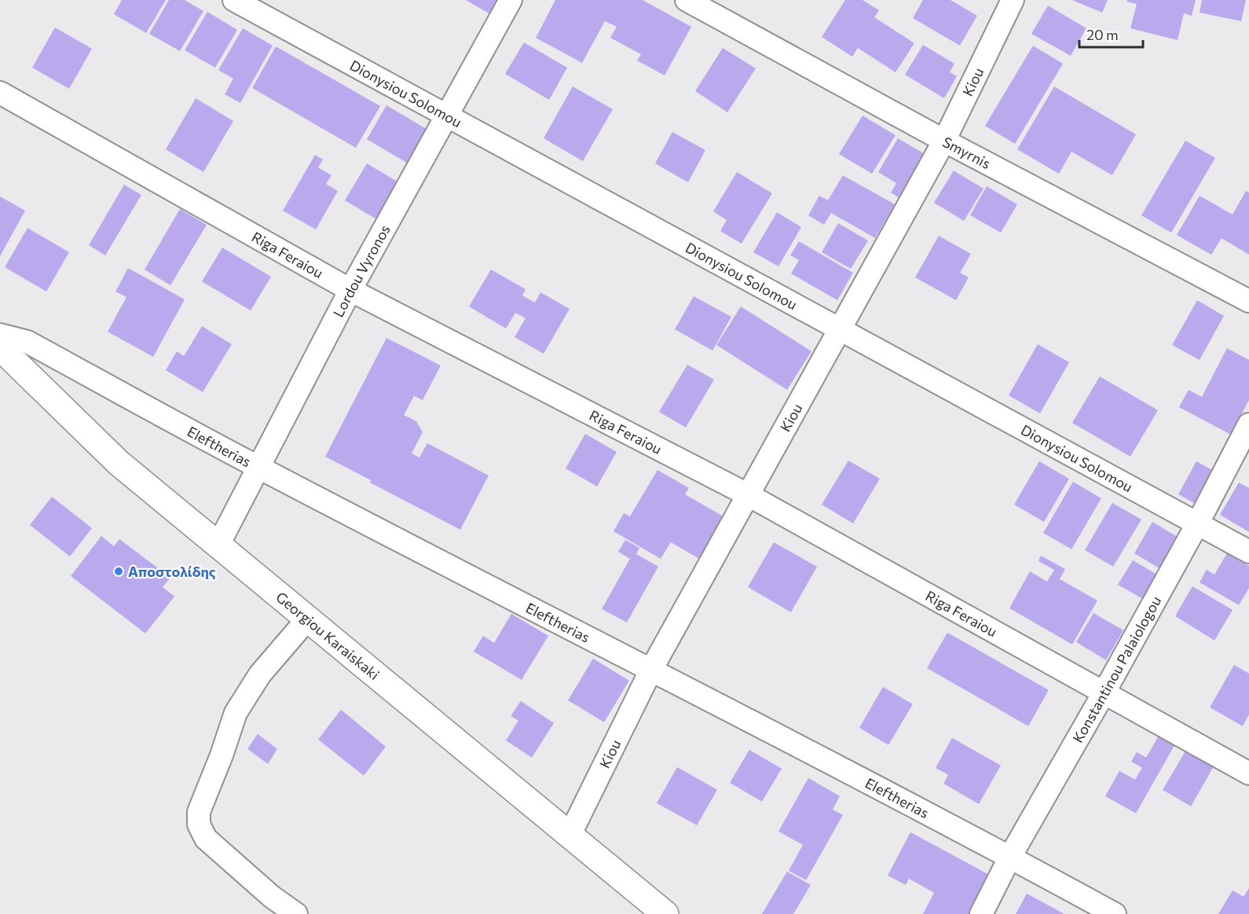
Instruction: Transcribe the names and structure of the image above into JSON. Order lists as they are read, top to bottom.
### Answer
{
  "streets": {
    "street": [
      "Kiou",
      "Dionysiou Solomou",
      "Smyrnis",
      "Riga Feraiou",
      "Lordou Vyronos",
      "Eleftherias",
      "Georgiou Karaiskaki",
      "Konstantinou Palaiologou"
    ]
  },
  "crossings": [
    ["Kiou", "Dionysiou Solomou"],
    ["Kiou", "Smyrnis"],
    ["Kiou", "Riga Feraiou"],
    ["Kiou", "Eleftherias"],
    ["Kiou", "Georgiou Karaiskaki"],
    ["Dionysiou Solomou", "Lordou Vyronos"],
    ["Dionysiou Solomou", "Konstantinou Palaiologou"],
    ["Riga Feraiou", "Lordou Vyronos"],
    ["Riga Feraiou", "Konstantinou Palaiologou"],
    ["Lordou Vyronos", "Eleftherias"],
    ["Lordou Vyronos", "Georgiou Karaiskaki"],
    ["Eleftherias", "Konstantinou Palaiologou"]
  ],
  "places": ["Αποστολίδης"],
  "scale_bar": "20 m"
}
